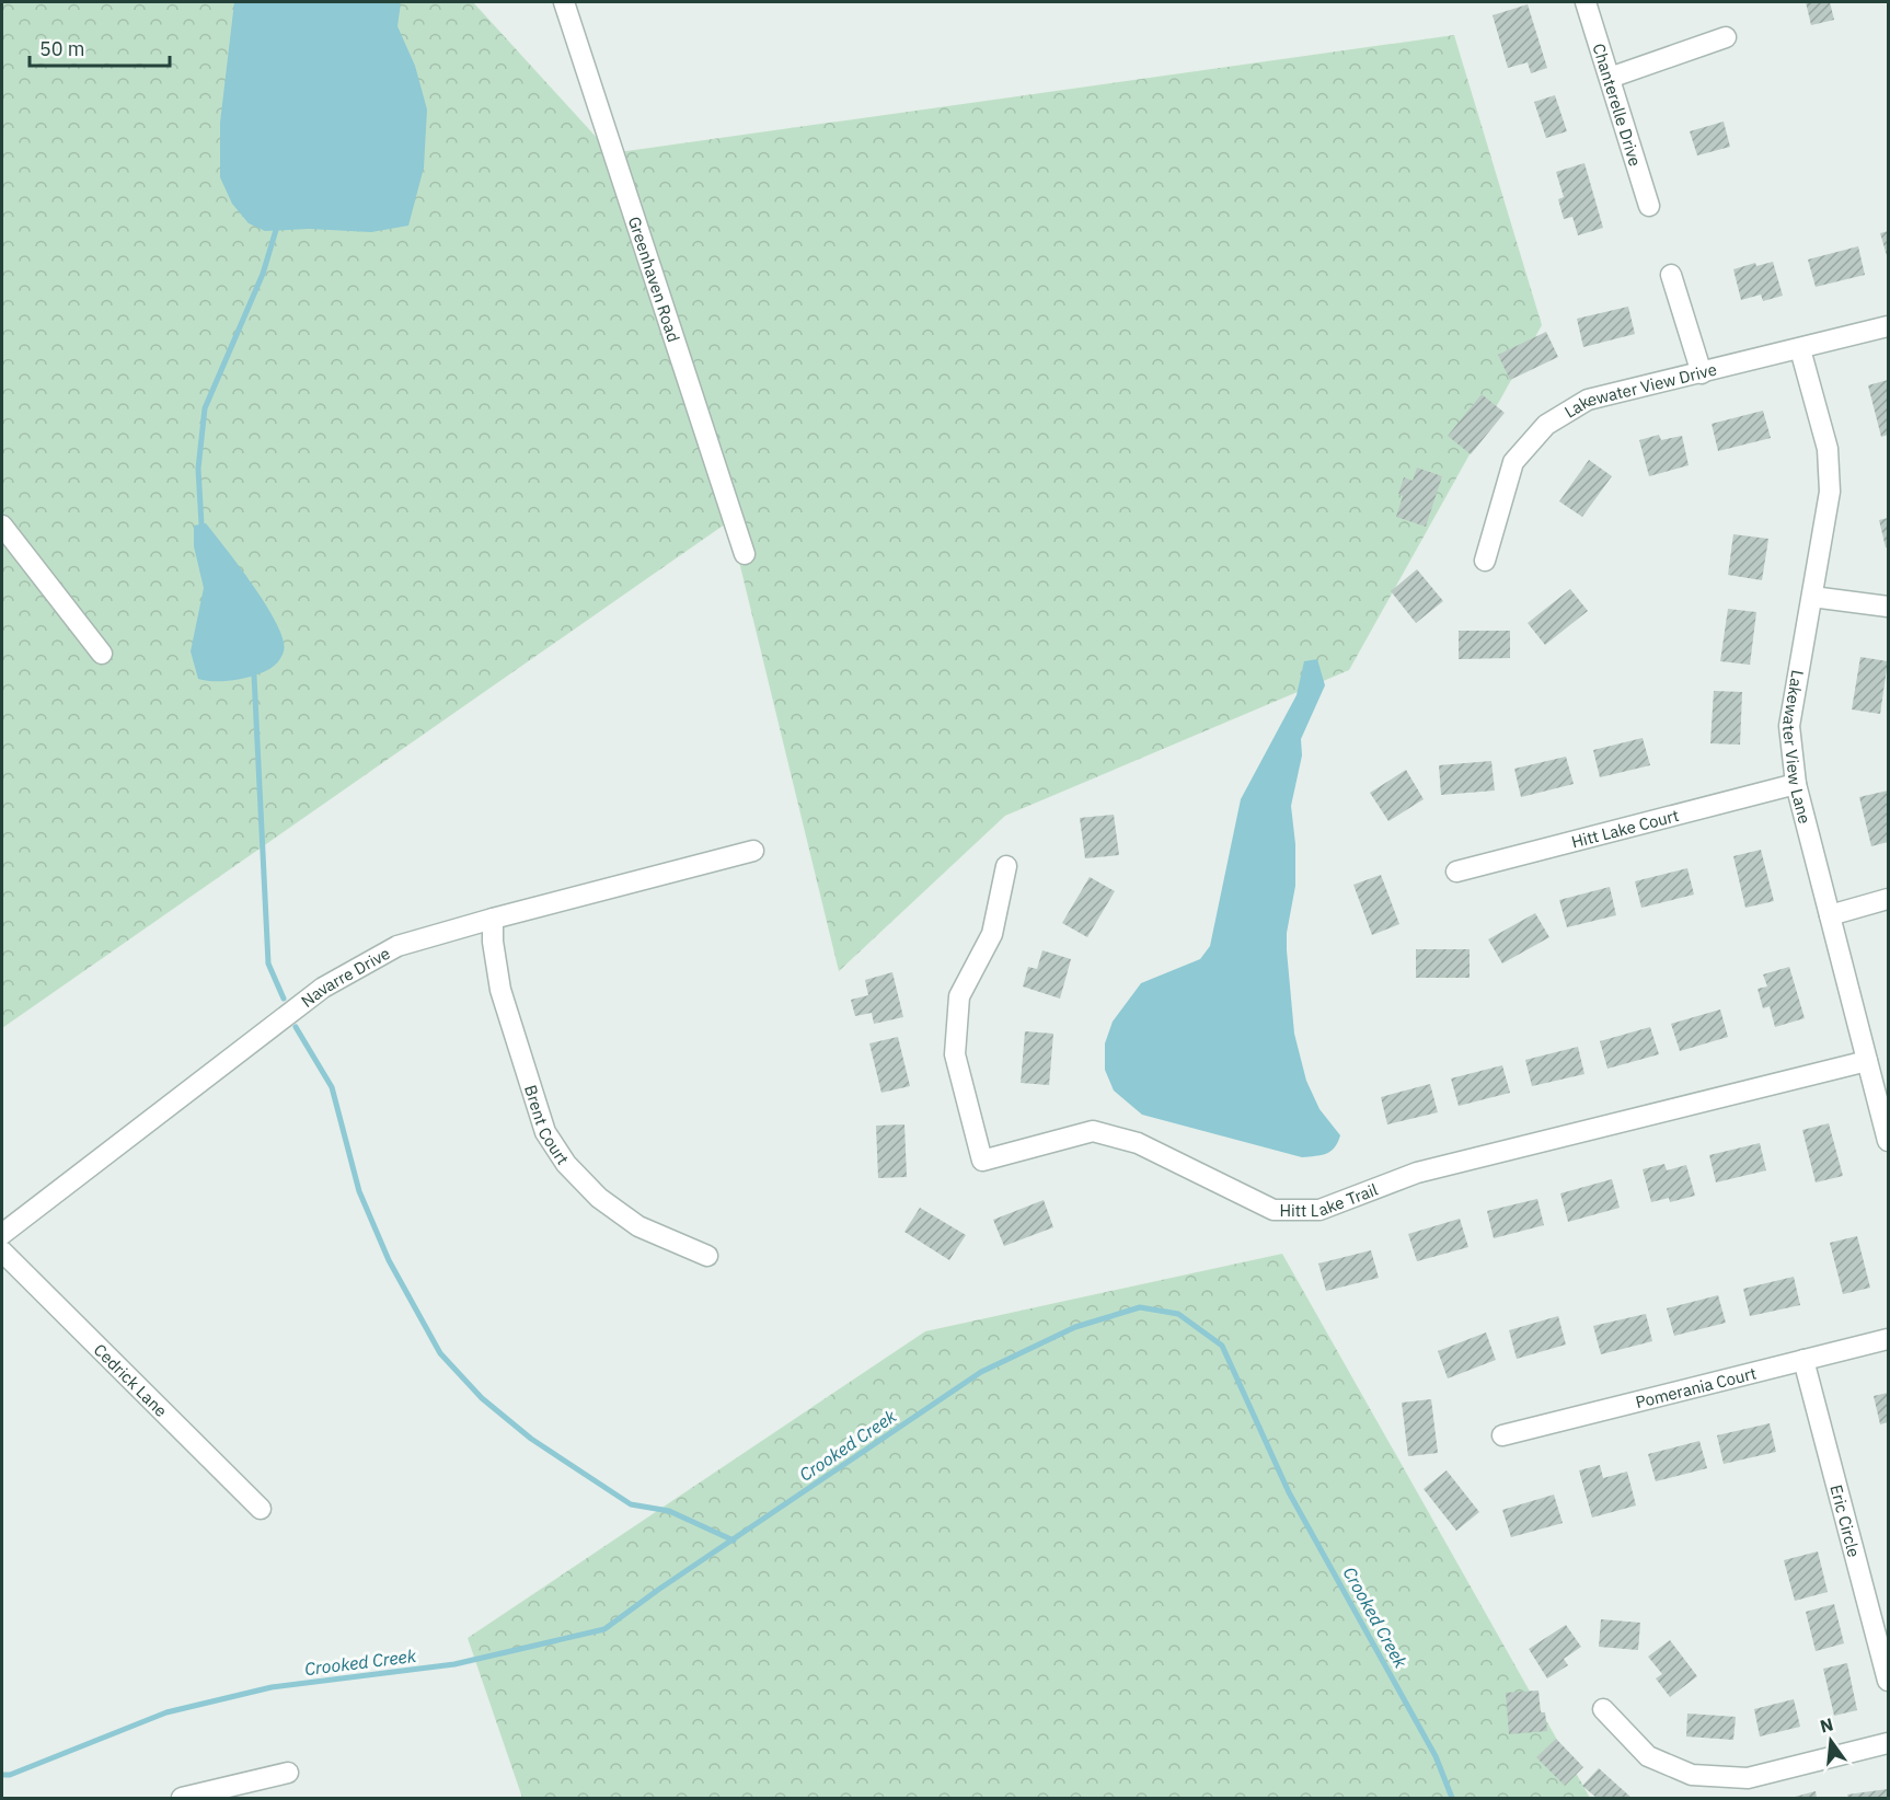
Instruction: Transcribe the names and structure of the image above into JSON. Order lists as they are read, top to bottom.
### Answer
{
  "streets": {
    "street": [
      "Chanterelle Drive",
      "Greenhaven Road",
      "Lakewater View Drive",
      "Lakewater View Lane",
      "Hitt Lake Court",
      "Navarre Drive",
      "Brent Court",
      "Hitt Lake Trail",
      "Cedrick Lane",
      "Pomerania Court",
      "Eric Circle"
    ]
  },
  "crossings": [
    ["Lakewater View Drive", "Lakewater View Lane"],
    ["Lakewater View Lane", "Hitt Lake Court"],
    ["Lakewater View Lane", "Hitt Lake Trail"],
    ["Navarre Drive", "Brent Court"],
    ["Pomerania Court", "Eric Circle"]
  ],
  "water": ["Crooked Creek"],
  "scale_bar": "50 m",
  "north": "top"
}
